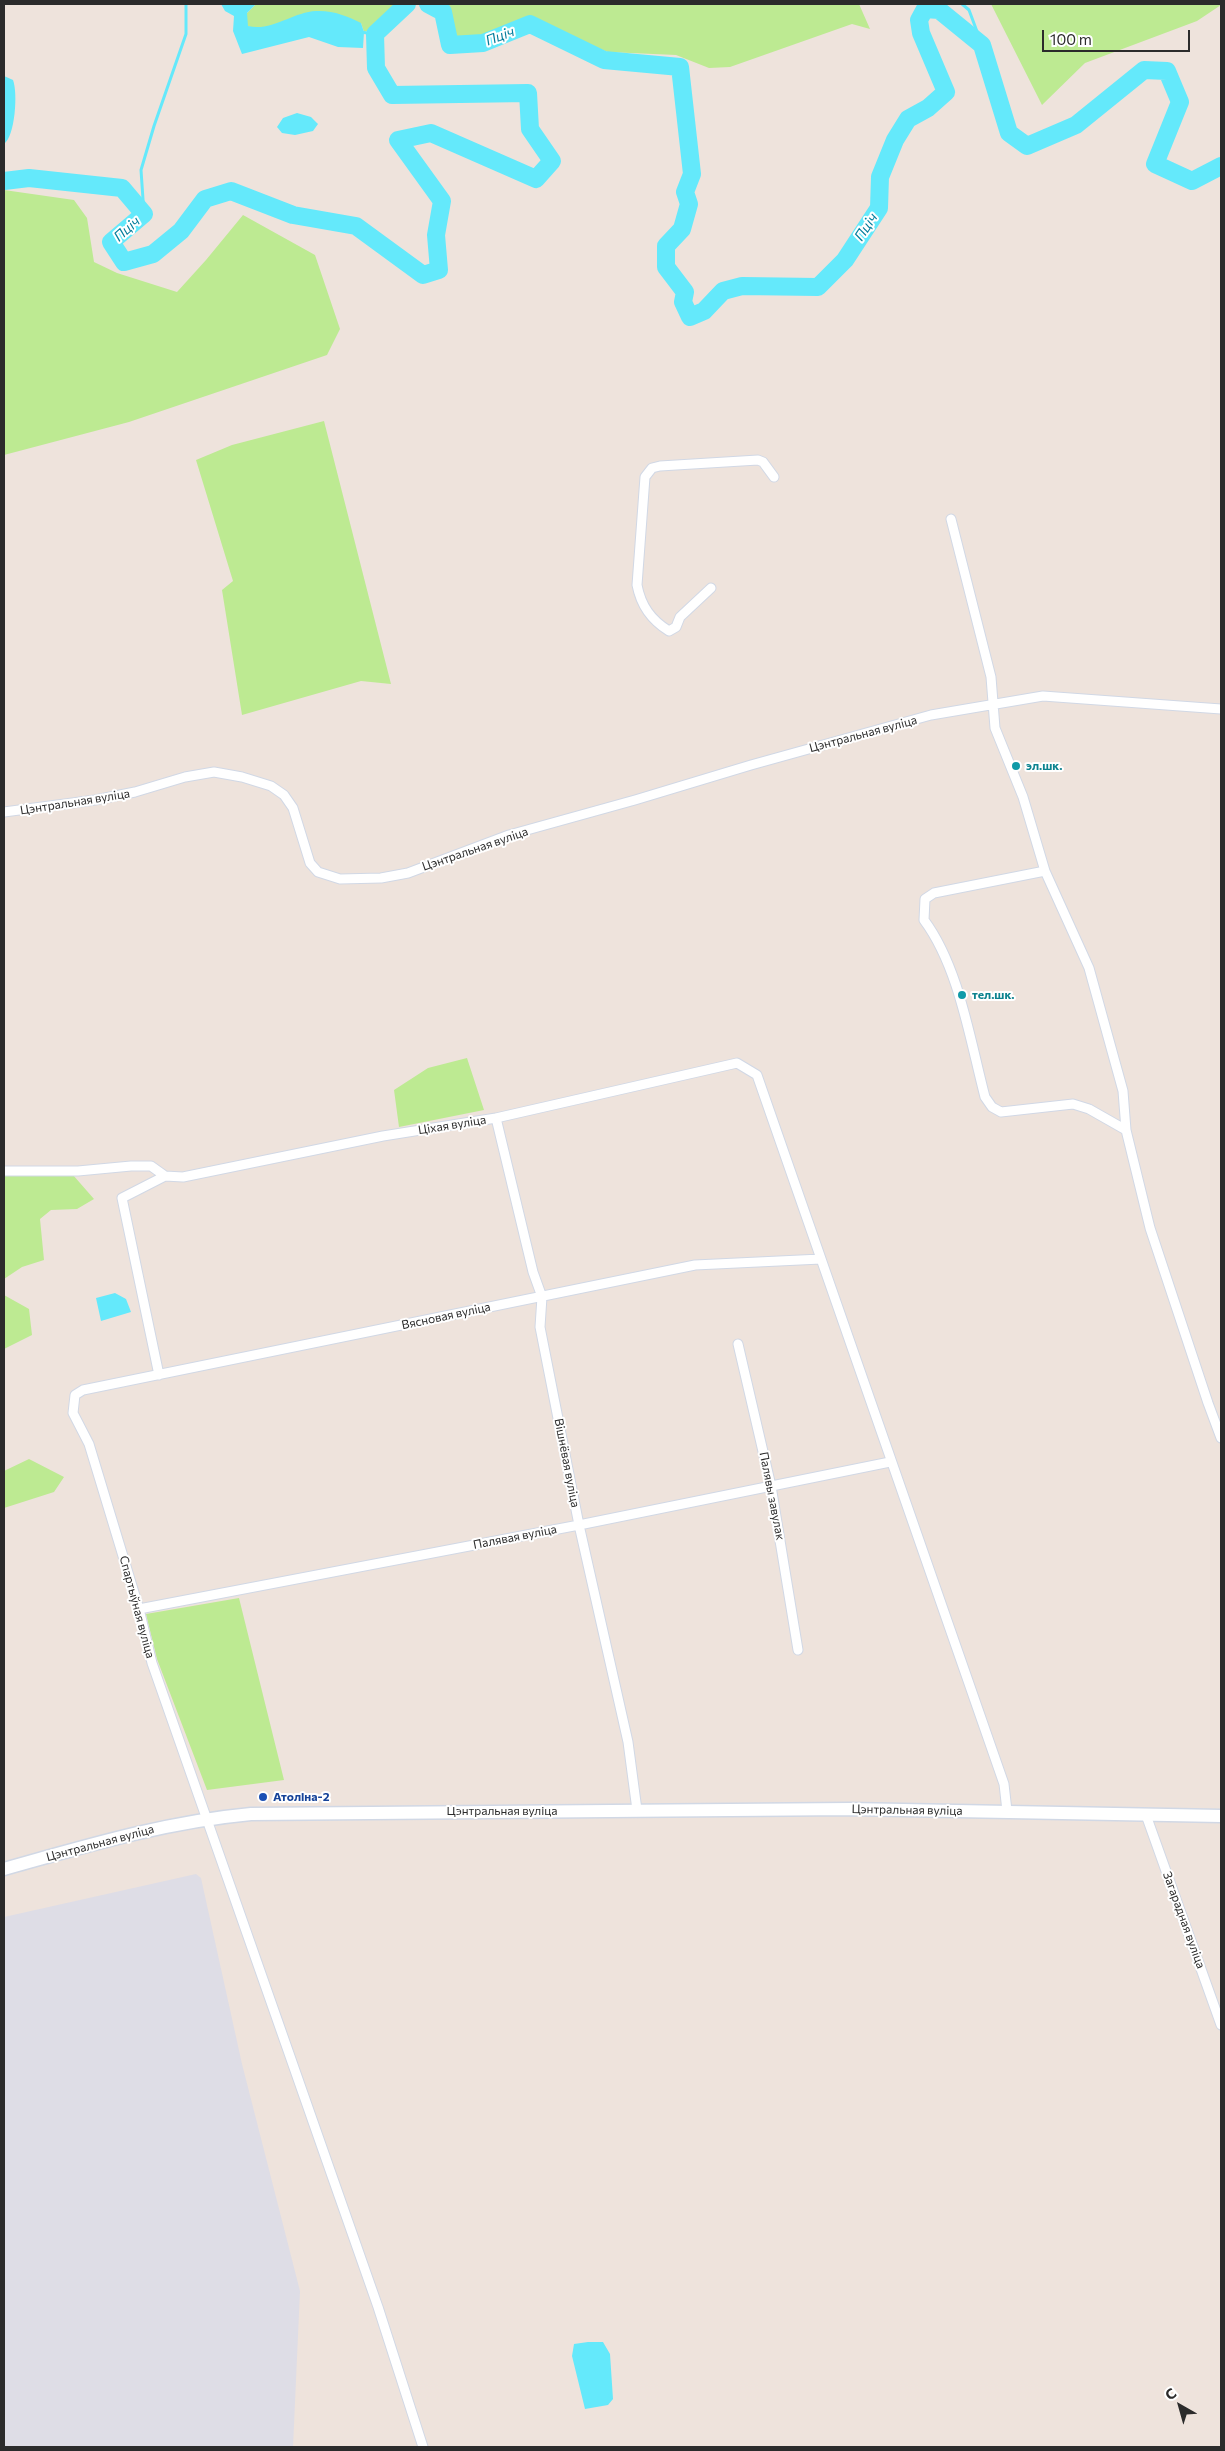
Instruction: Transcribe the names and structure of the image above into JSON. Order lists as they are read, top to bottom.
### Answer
{
  "streets": {
    "street": [
      "Цэнтральная вуліца",
      "Ціхая вуліца",
      "Вясновая вуліца",
      "Вішнёвая вуліца",
      "Палявы завулак",
      "Палявая вуліца",
      "Спартыўная вуліца",
      "Загарадная вуліца"
    ]
  },
  "crossings": [
    ["Цэнтральная вуліца", "Вішнёвая вуліца"],
    ["Цэнтральная вуліца", "Спартыўная вуліца"],
    ["Цэнтральная вуліца", "Загарадная вуліца"],
    ["Ціхая вуліца", "Вясновая вуліца"],
    ["Ціхая вуліца", "Вішнёвая вуліца"],
    ["Вясновая вуліца", "Вішнёвая вуліца"],
    ["Вясновая вуліца", "Спартыўная вуліца"],
    ["Вішнёвая вуліца", "Палявая вуліца"],
    ["Палявы завулак", "Палявая вуліца"],
    ["Палявая вуліца", "Спартыўная вуліца"]
  ],
  "water": ["Пціч"],
  "places": ["эл.шк.", "тел.шк.", "Атоліна-2"],
  "scale_bar": "100 m",
  "north": "top left"
}
